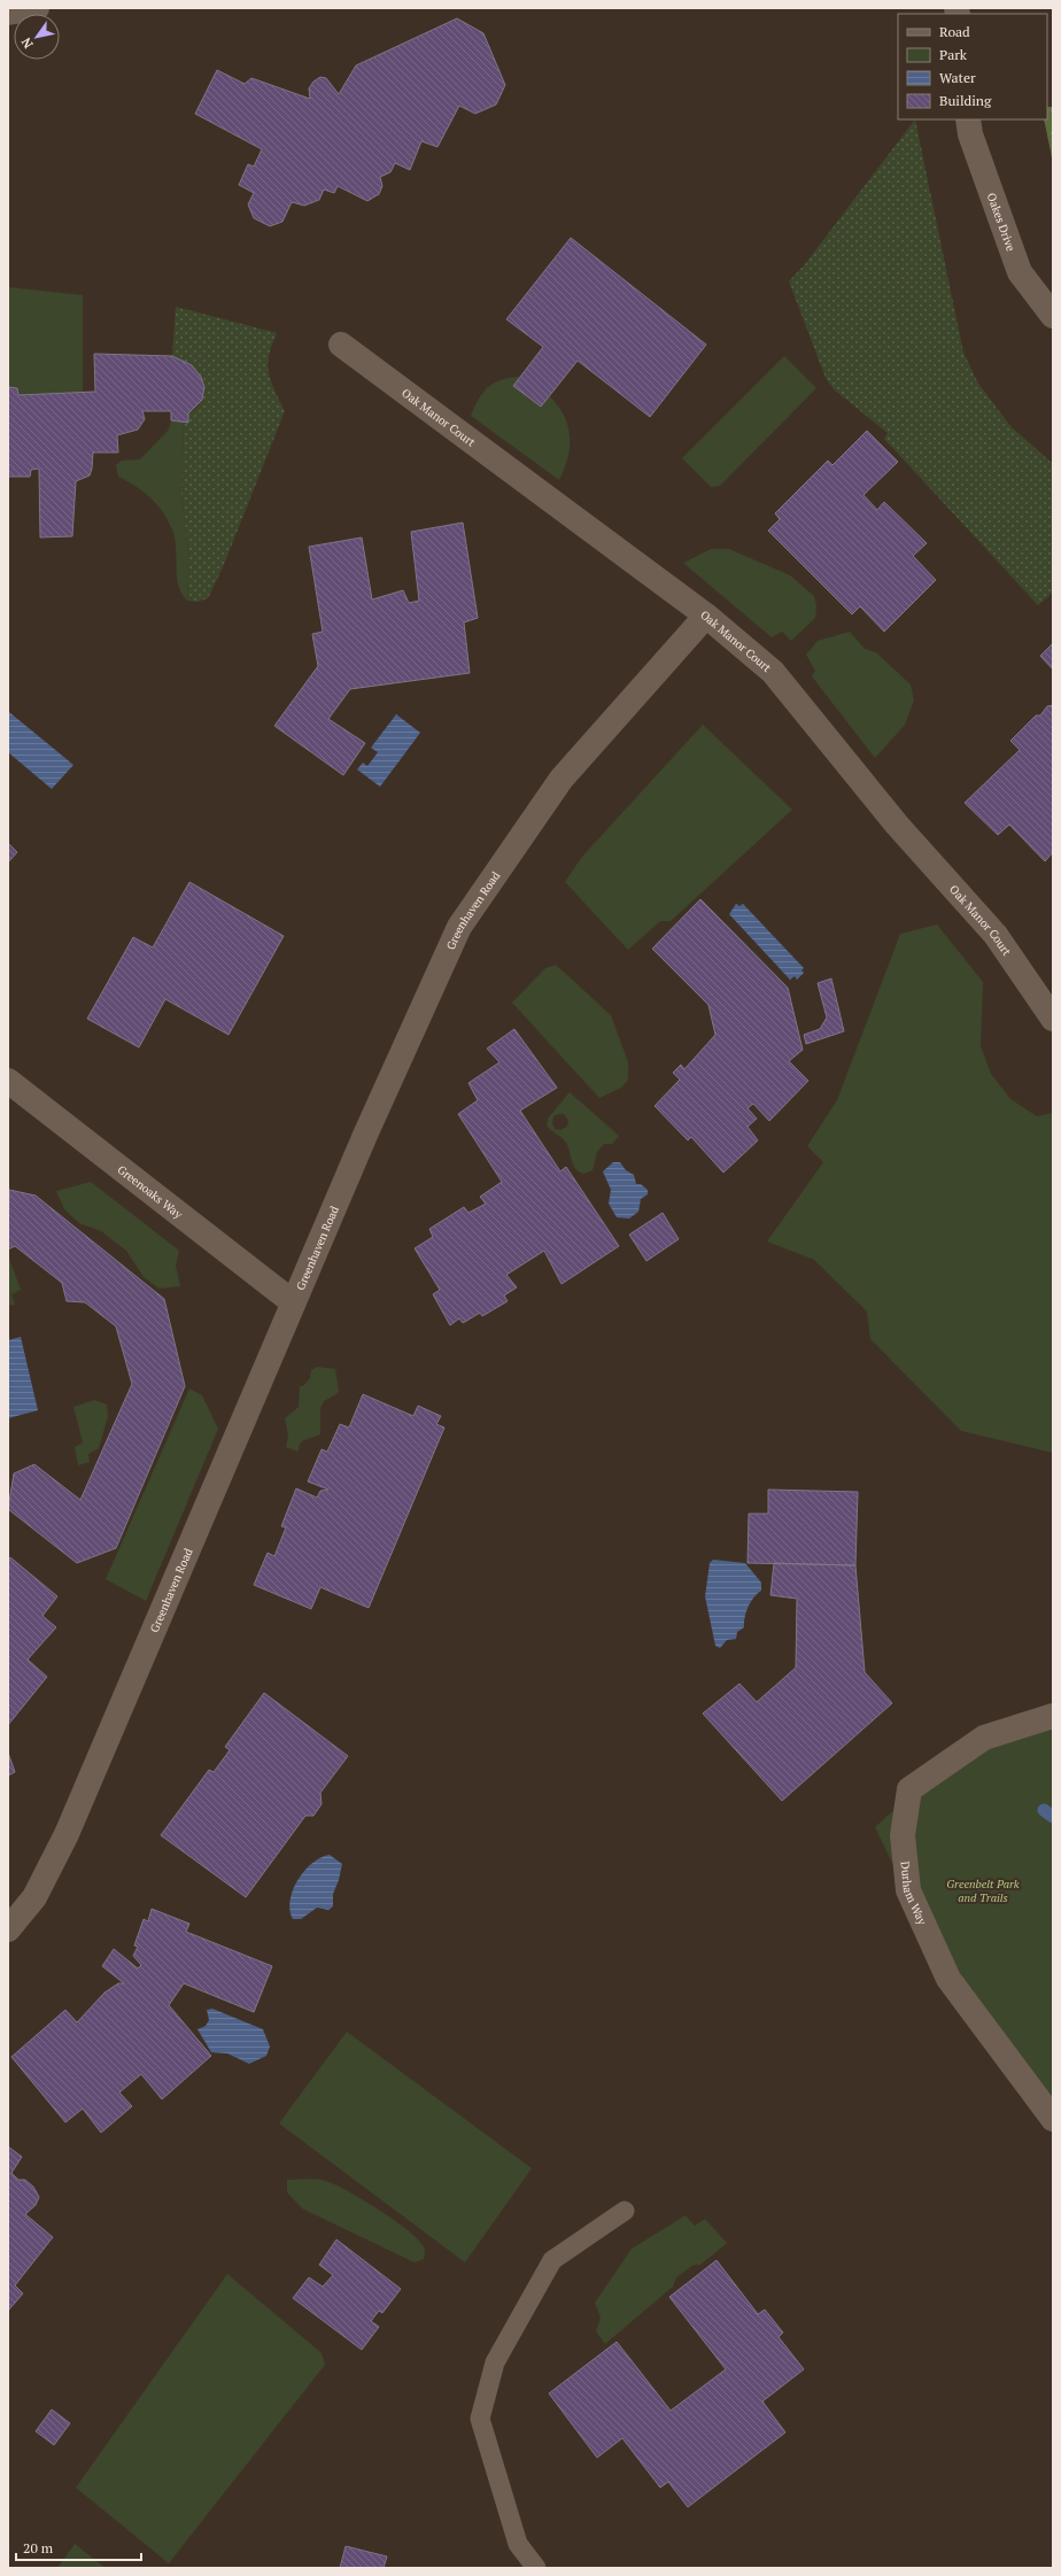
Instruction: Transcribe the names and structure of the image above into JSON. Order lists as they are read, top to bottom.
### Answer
{
  "streets": {
    "street": [
      "Oakes Drive",
      "Oak Manor Court",
      "Greenhaven Road",
      "Greenoaks Way",
      "Durham Way"
    ]
  },
  "crossings": [
    ["Oak Manor Court", "Greenhaven Road"],
    ["Greenhaven Road", "Greenoaks Way"]
  ],
  "parks": ["Greenbelt Park and Trails"],
  "legend": [
    "Road",
    "Park",
    "Water",
    "Building"
  ],
  "scale_bar": "20 m",
  "north": "bottom left"
}
